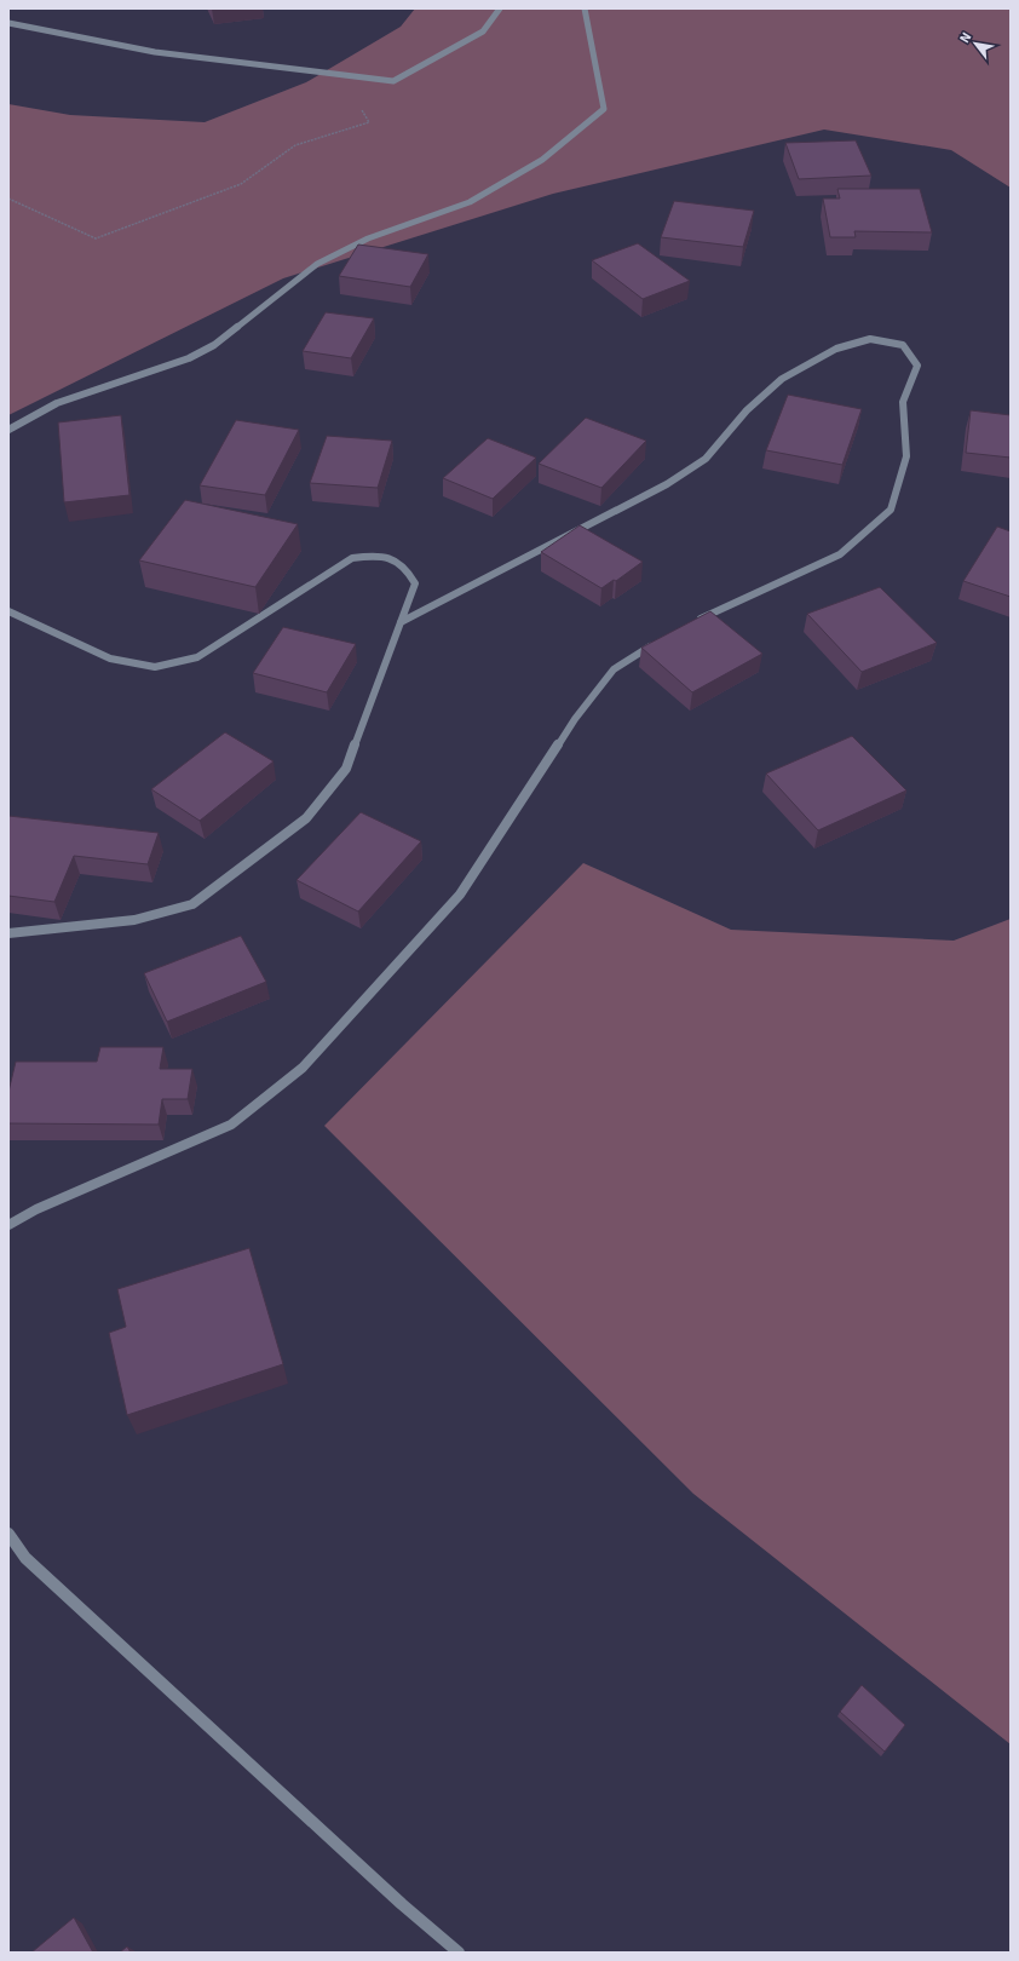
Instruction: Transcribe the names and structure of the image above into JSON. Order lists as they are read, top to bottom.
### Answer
{
  "north": "top left"
}
